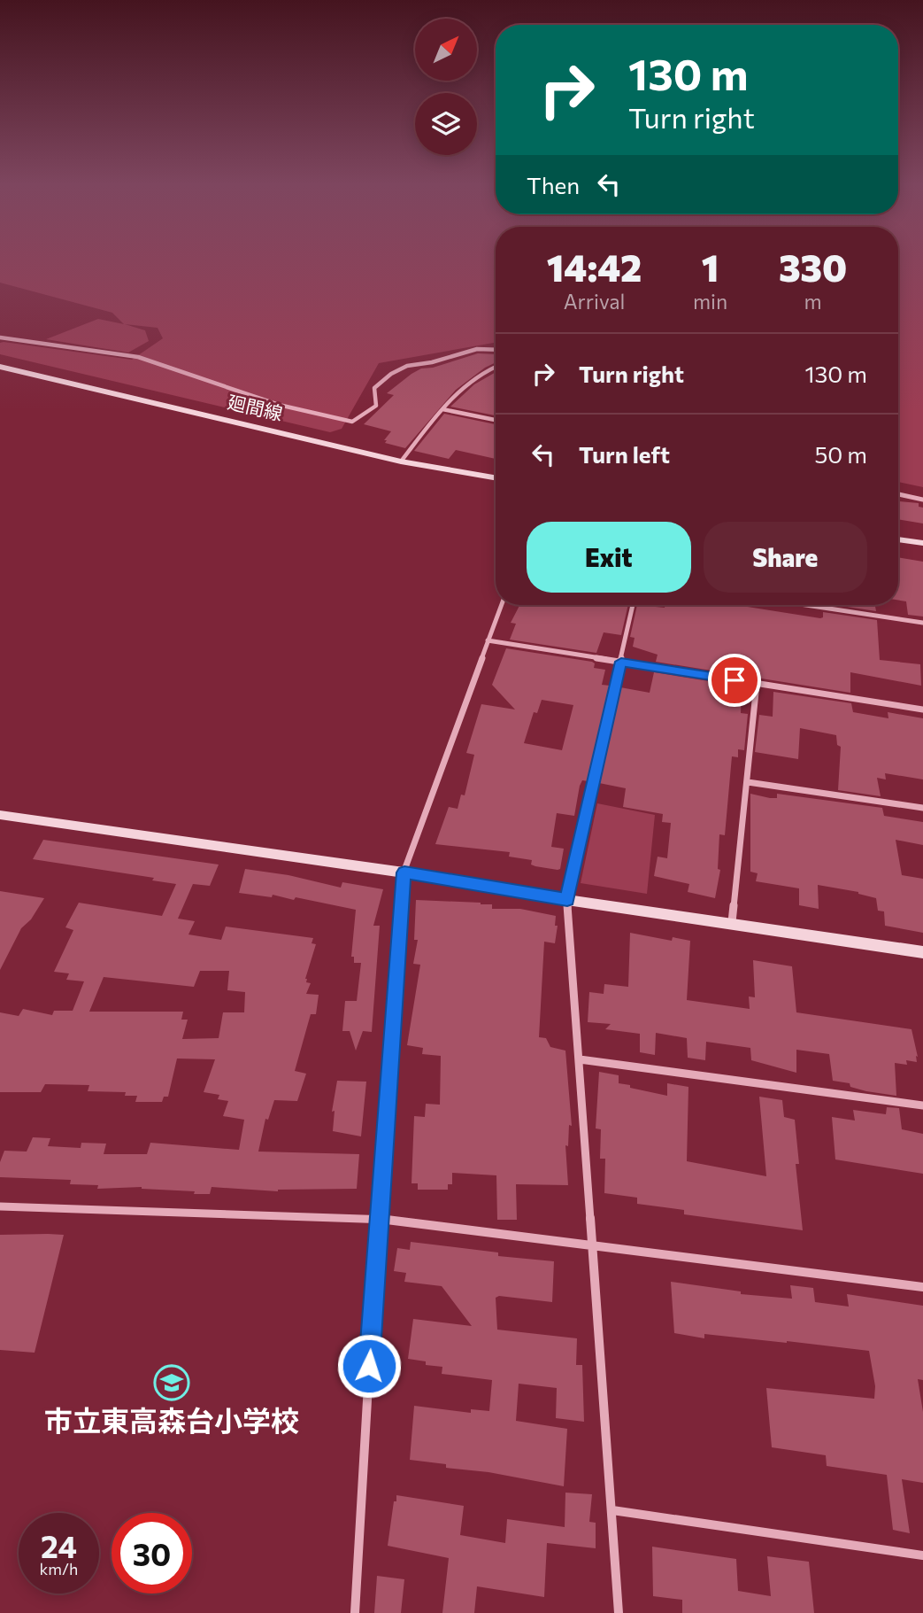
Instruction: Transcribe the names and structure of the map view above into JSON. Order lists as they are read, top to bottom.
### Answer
{
  "streets": {
    "street": ["廻間線"]
  },
  "places": {
    "school or university": ["市立東高森台小学校"]
  },
  "north": "top right",
  "page": {
    "turn": ["130 m", "Turn right"],
    "then": "Then",
    "eta": [
      "14:42",
      "Arrival",
      "1",
      "min",
      "330",
      "m"
    ],
    "list": [
      {
        "name": "Turn right",
        "value": "130 m"
      },
      {
        "name": "Turn left",
        "value": "50 m"
      }
    ],
    "buttons": ["Exit", "Share"],
    "speed": "24 km/h",
    "limit": "30"
  }
}
